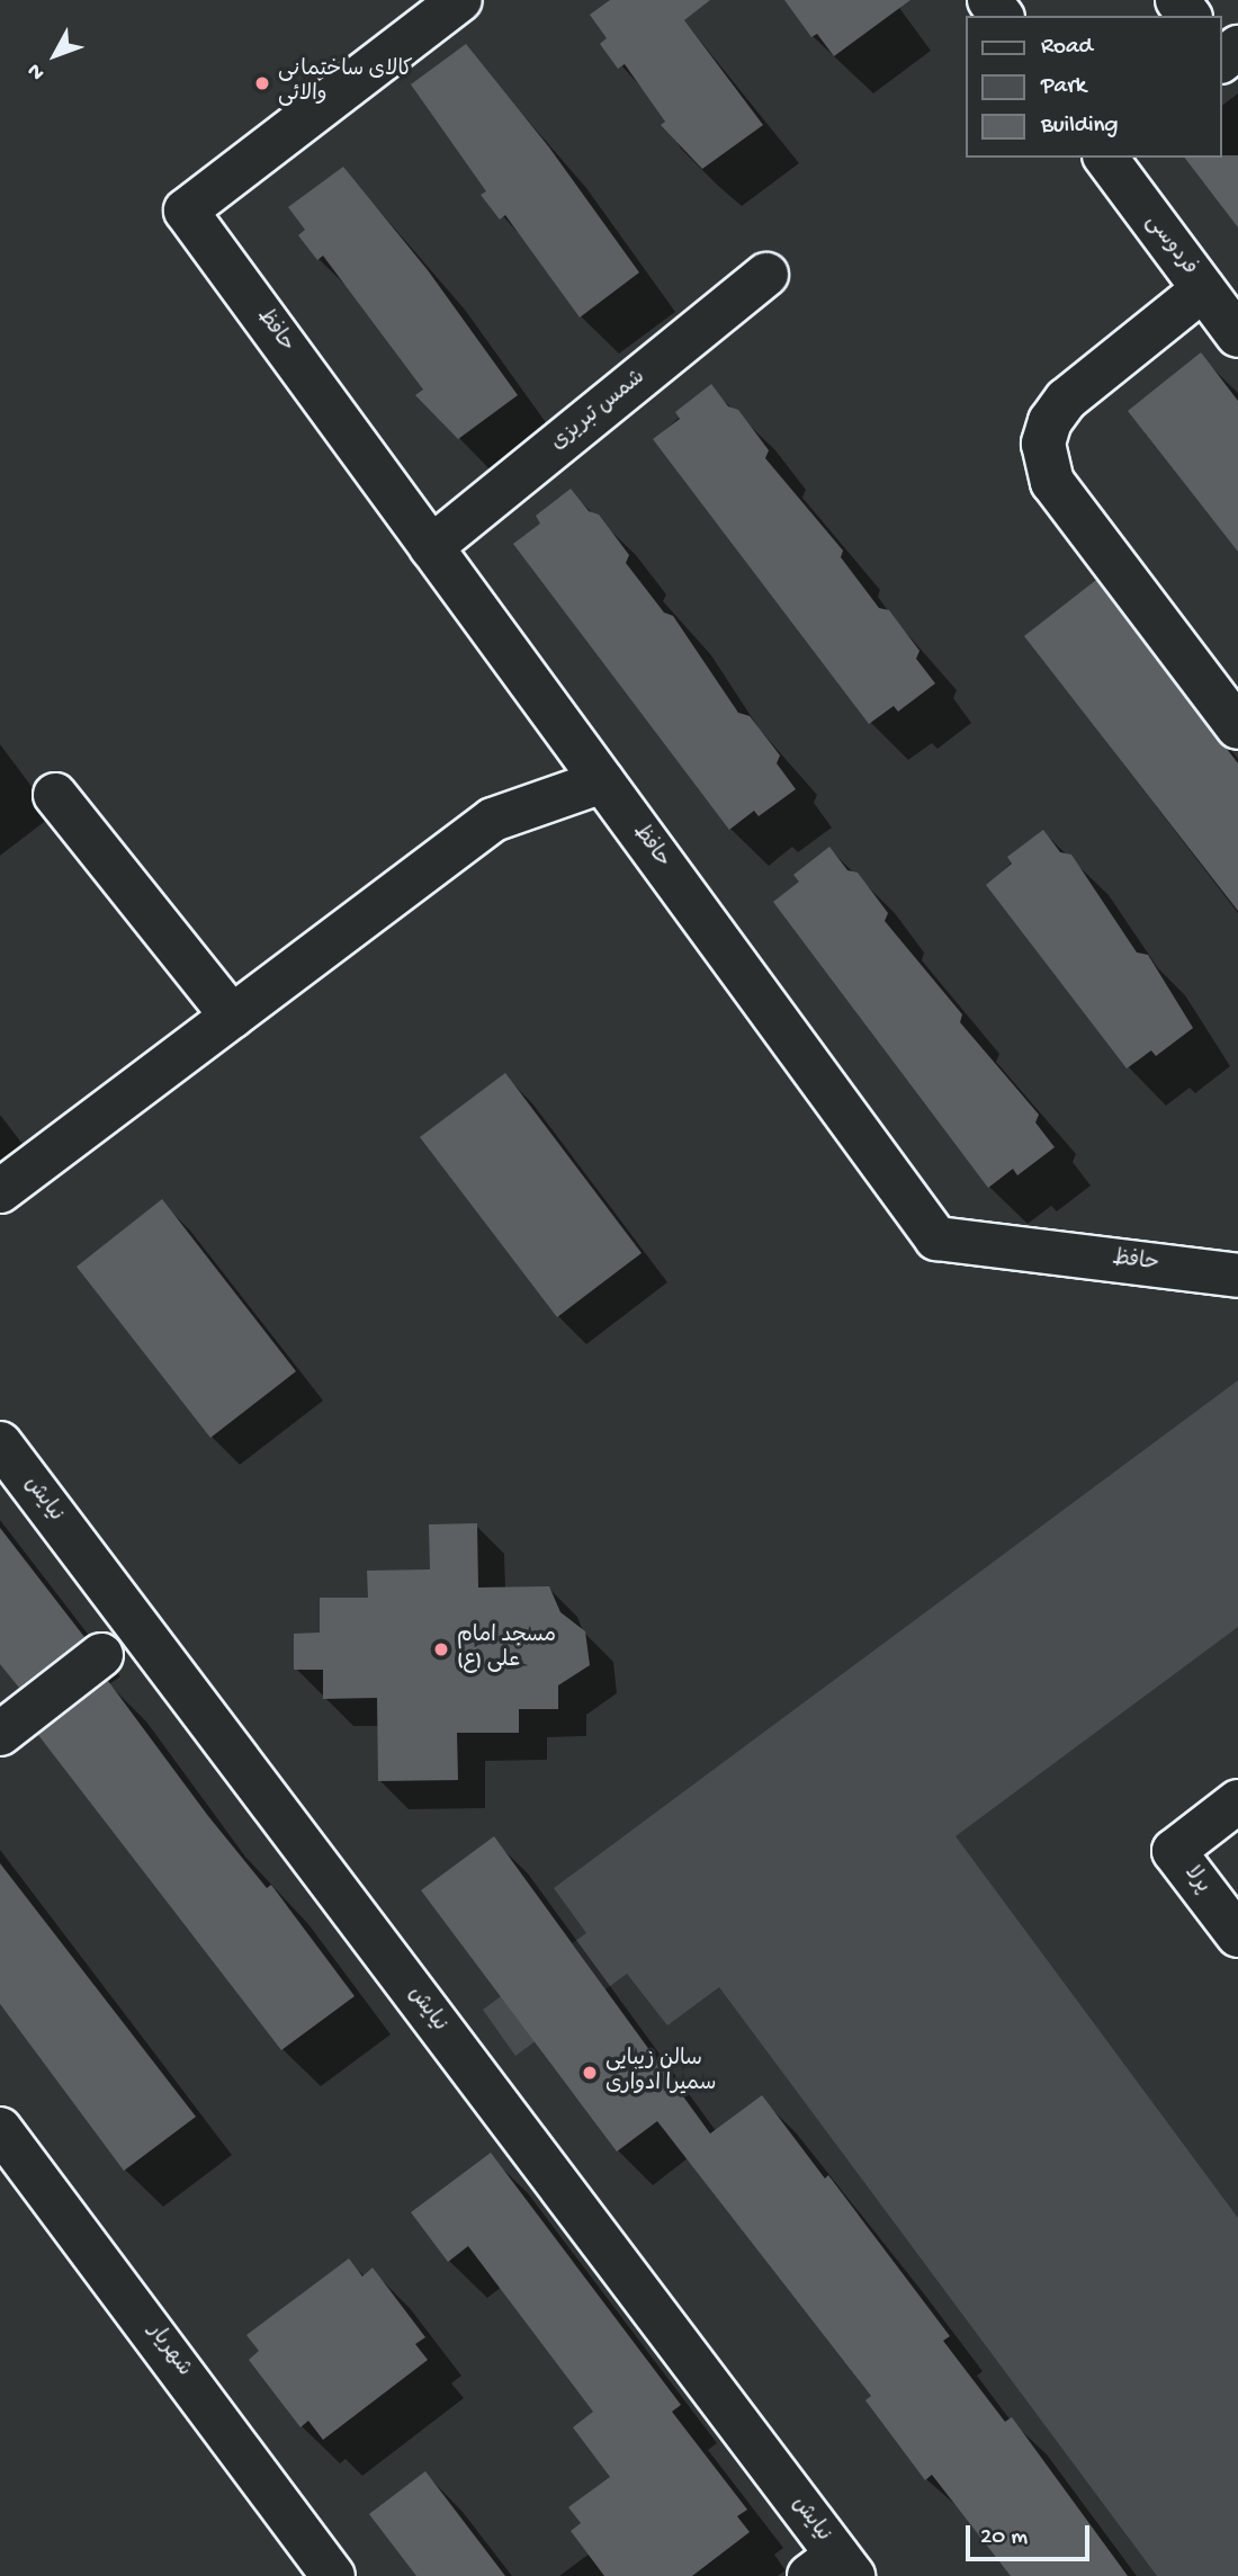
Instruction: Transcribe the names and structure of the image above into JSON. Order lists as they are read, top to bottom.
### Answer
{
  "streets": {
    "street": [
      "فردوسی",
      "حافظ",
      "شمس تبریزی",
      "نیایش",
      "پرلا",
      "شهریار"
    ]
  },
  "crossings": [
    ["حافظ", "شمس تبریزی"]
  ],
  "places": ["کالای ساختمانی والائی", "مسجد امام علی (ع)", "سالن زیبایی سمیرا ادواری"],
  "legend": ["Road", "Park", "Building"],
  "scale_bar": "20 m",
  "north": "bottom left"
}
